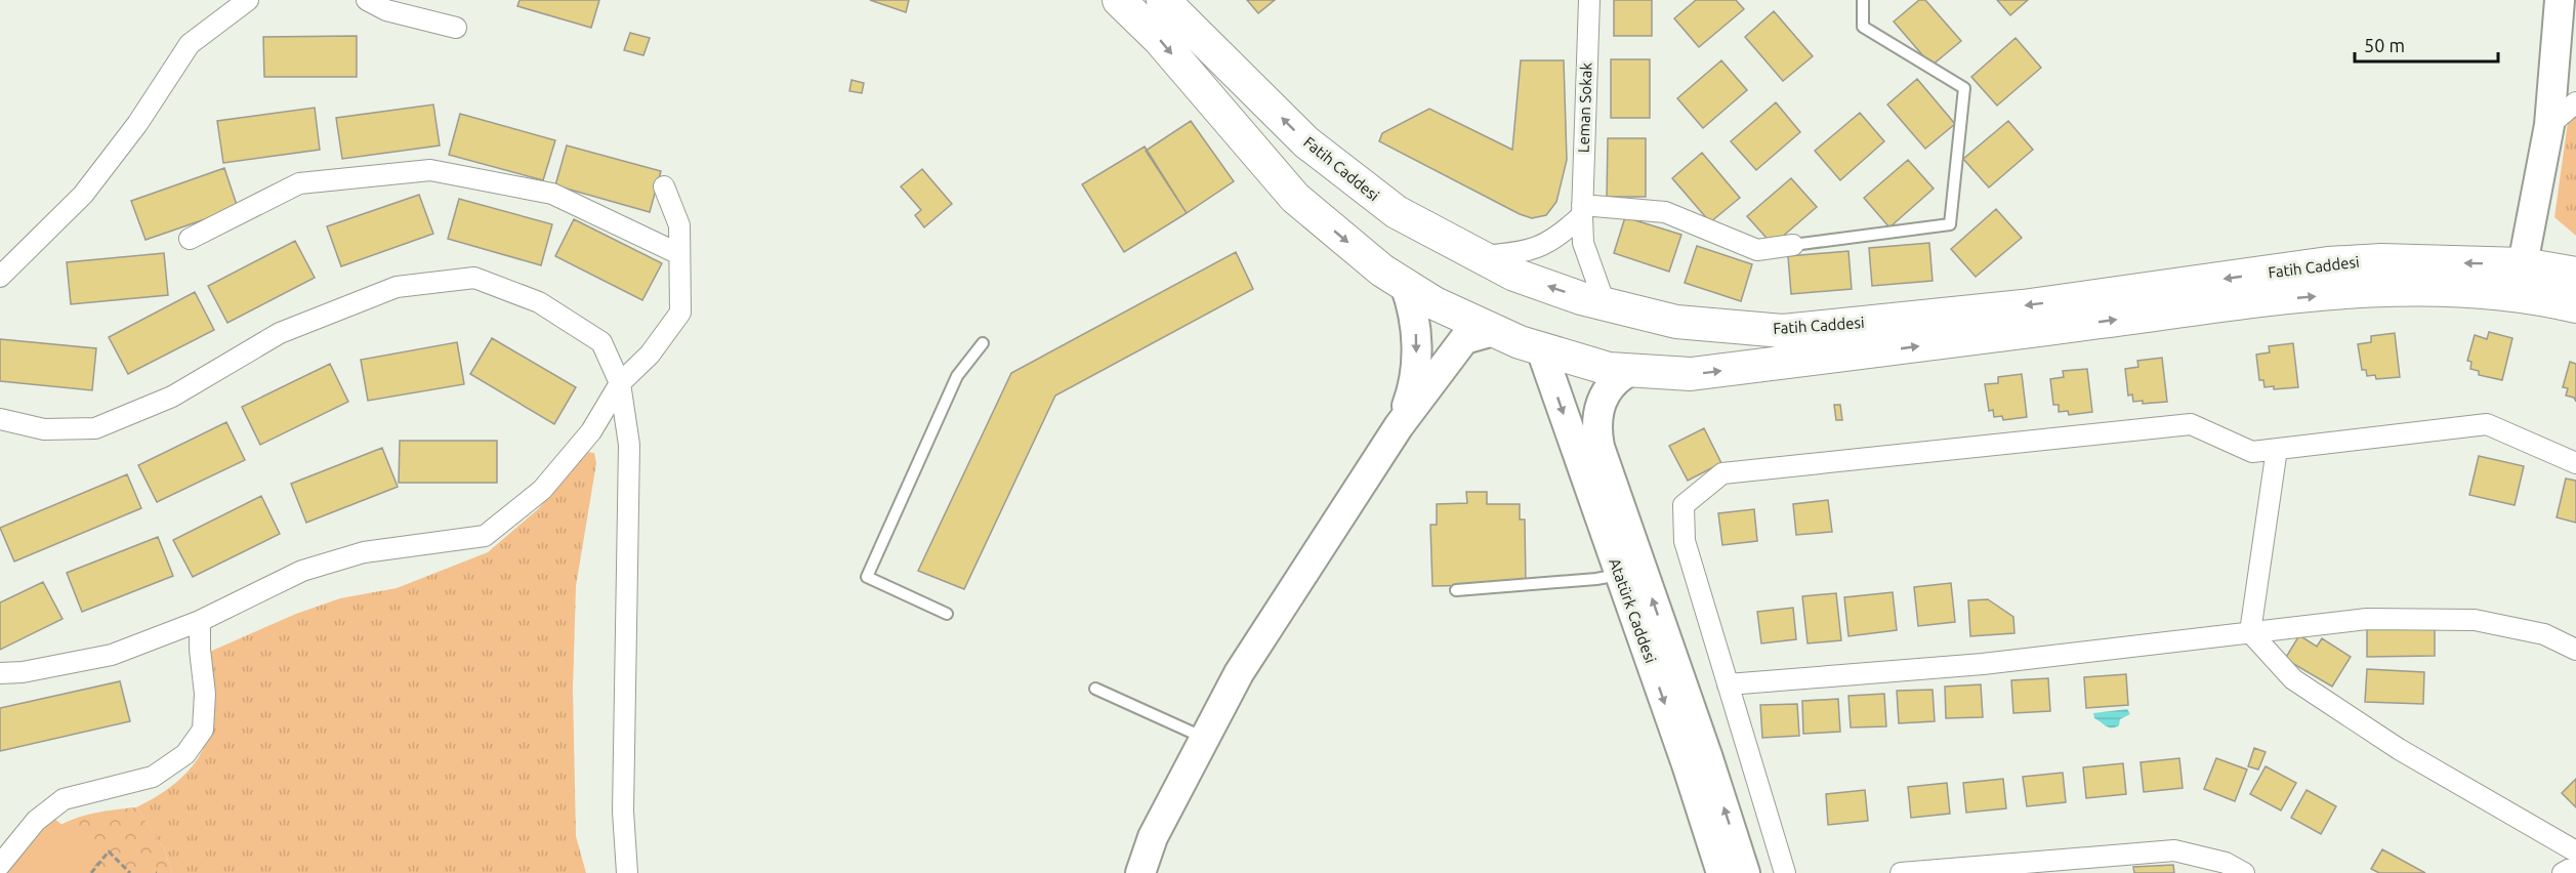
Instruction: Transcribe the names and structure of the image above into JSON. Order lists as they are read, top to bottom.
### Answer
{
  "streets": {
    "main road": ["Fatih Caddesi", "Atatürk Caddesi"],
    "street": ["Leman Sokak"]
  },
  "crossings": [
    ["Leman Sokak", "Fatih Caddesi"],
    ["Fatih Caddesi", "Atatürk Caddesi"]
  ],
  "scale_bar": "50 m"
}
